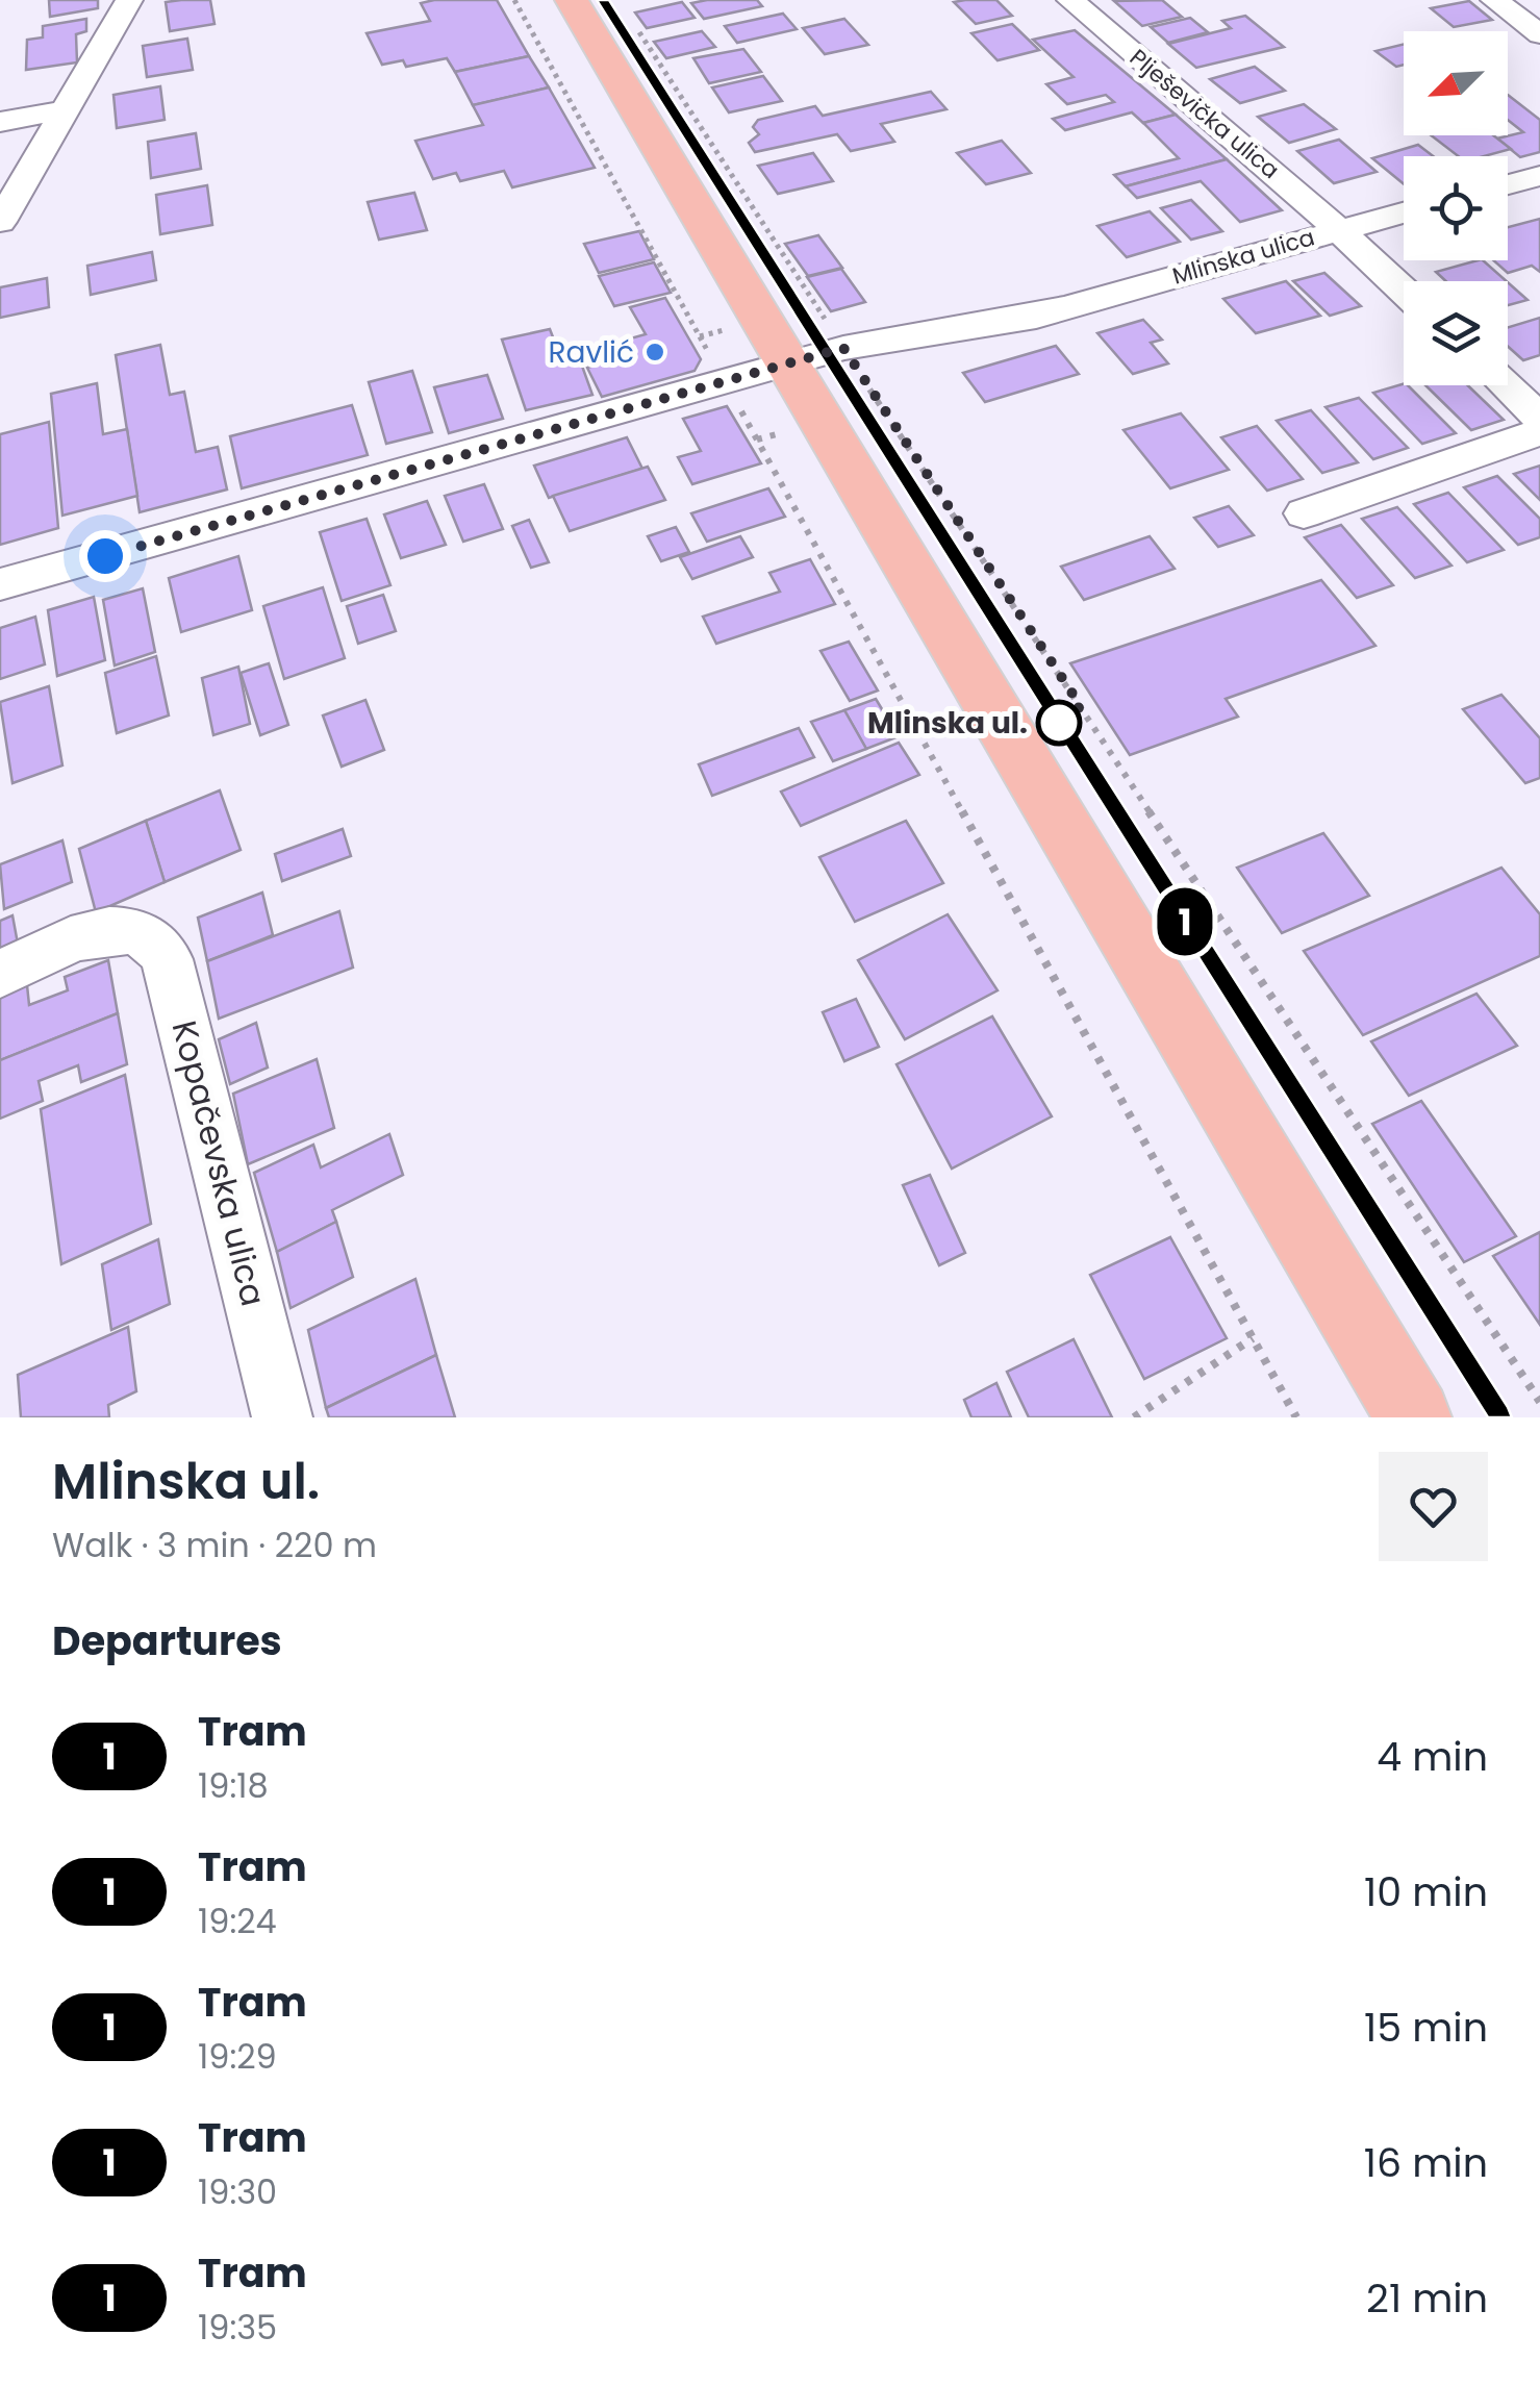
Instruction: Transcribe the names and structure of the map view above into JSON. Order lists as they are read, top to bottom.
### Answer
{
  "streets": {
    "street": ["Plješevička ulica", "Mlinska ulica", "Kopačevska ulica"]
  },
  "crossings": [
    ["Plješevička ulica", "Mlinska ulica"]
  ],
  "places": ["Ravlić", "Mlinska ul."],
  "lines": ["tram line 1"],
  "north": "bottom left",
  "page": {
    "on_map": "1",
    "heading": [
      ["Mlinska ul.", "Walk · 3 min · 220 m"],
      "Departures"
    ],
    "list": [
      {
        "mark": "1",
        "name": "Tram",
        "note": "19:18",
        "value": "4 min"
      },
      {
        "mark": "1",
        "name": "Tram",
        "note": "19:24",
        "value": "10 min"
      },
      {
        "mark": "1",
        "name": "Tram",
        "note": "19:29",
        "value": "15 min"
      },
      {
        "mark": "1",
        "name": "Tram",
        "note": "19:30",
        "value": "16 min"
      },
      {
        "mark": "1",
        "name": "Tram",
        "note": "19:35",
        "value": "21 min"
      }
    ]
  }
}
